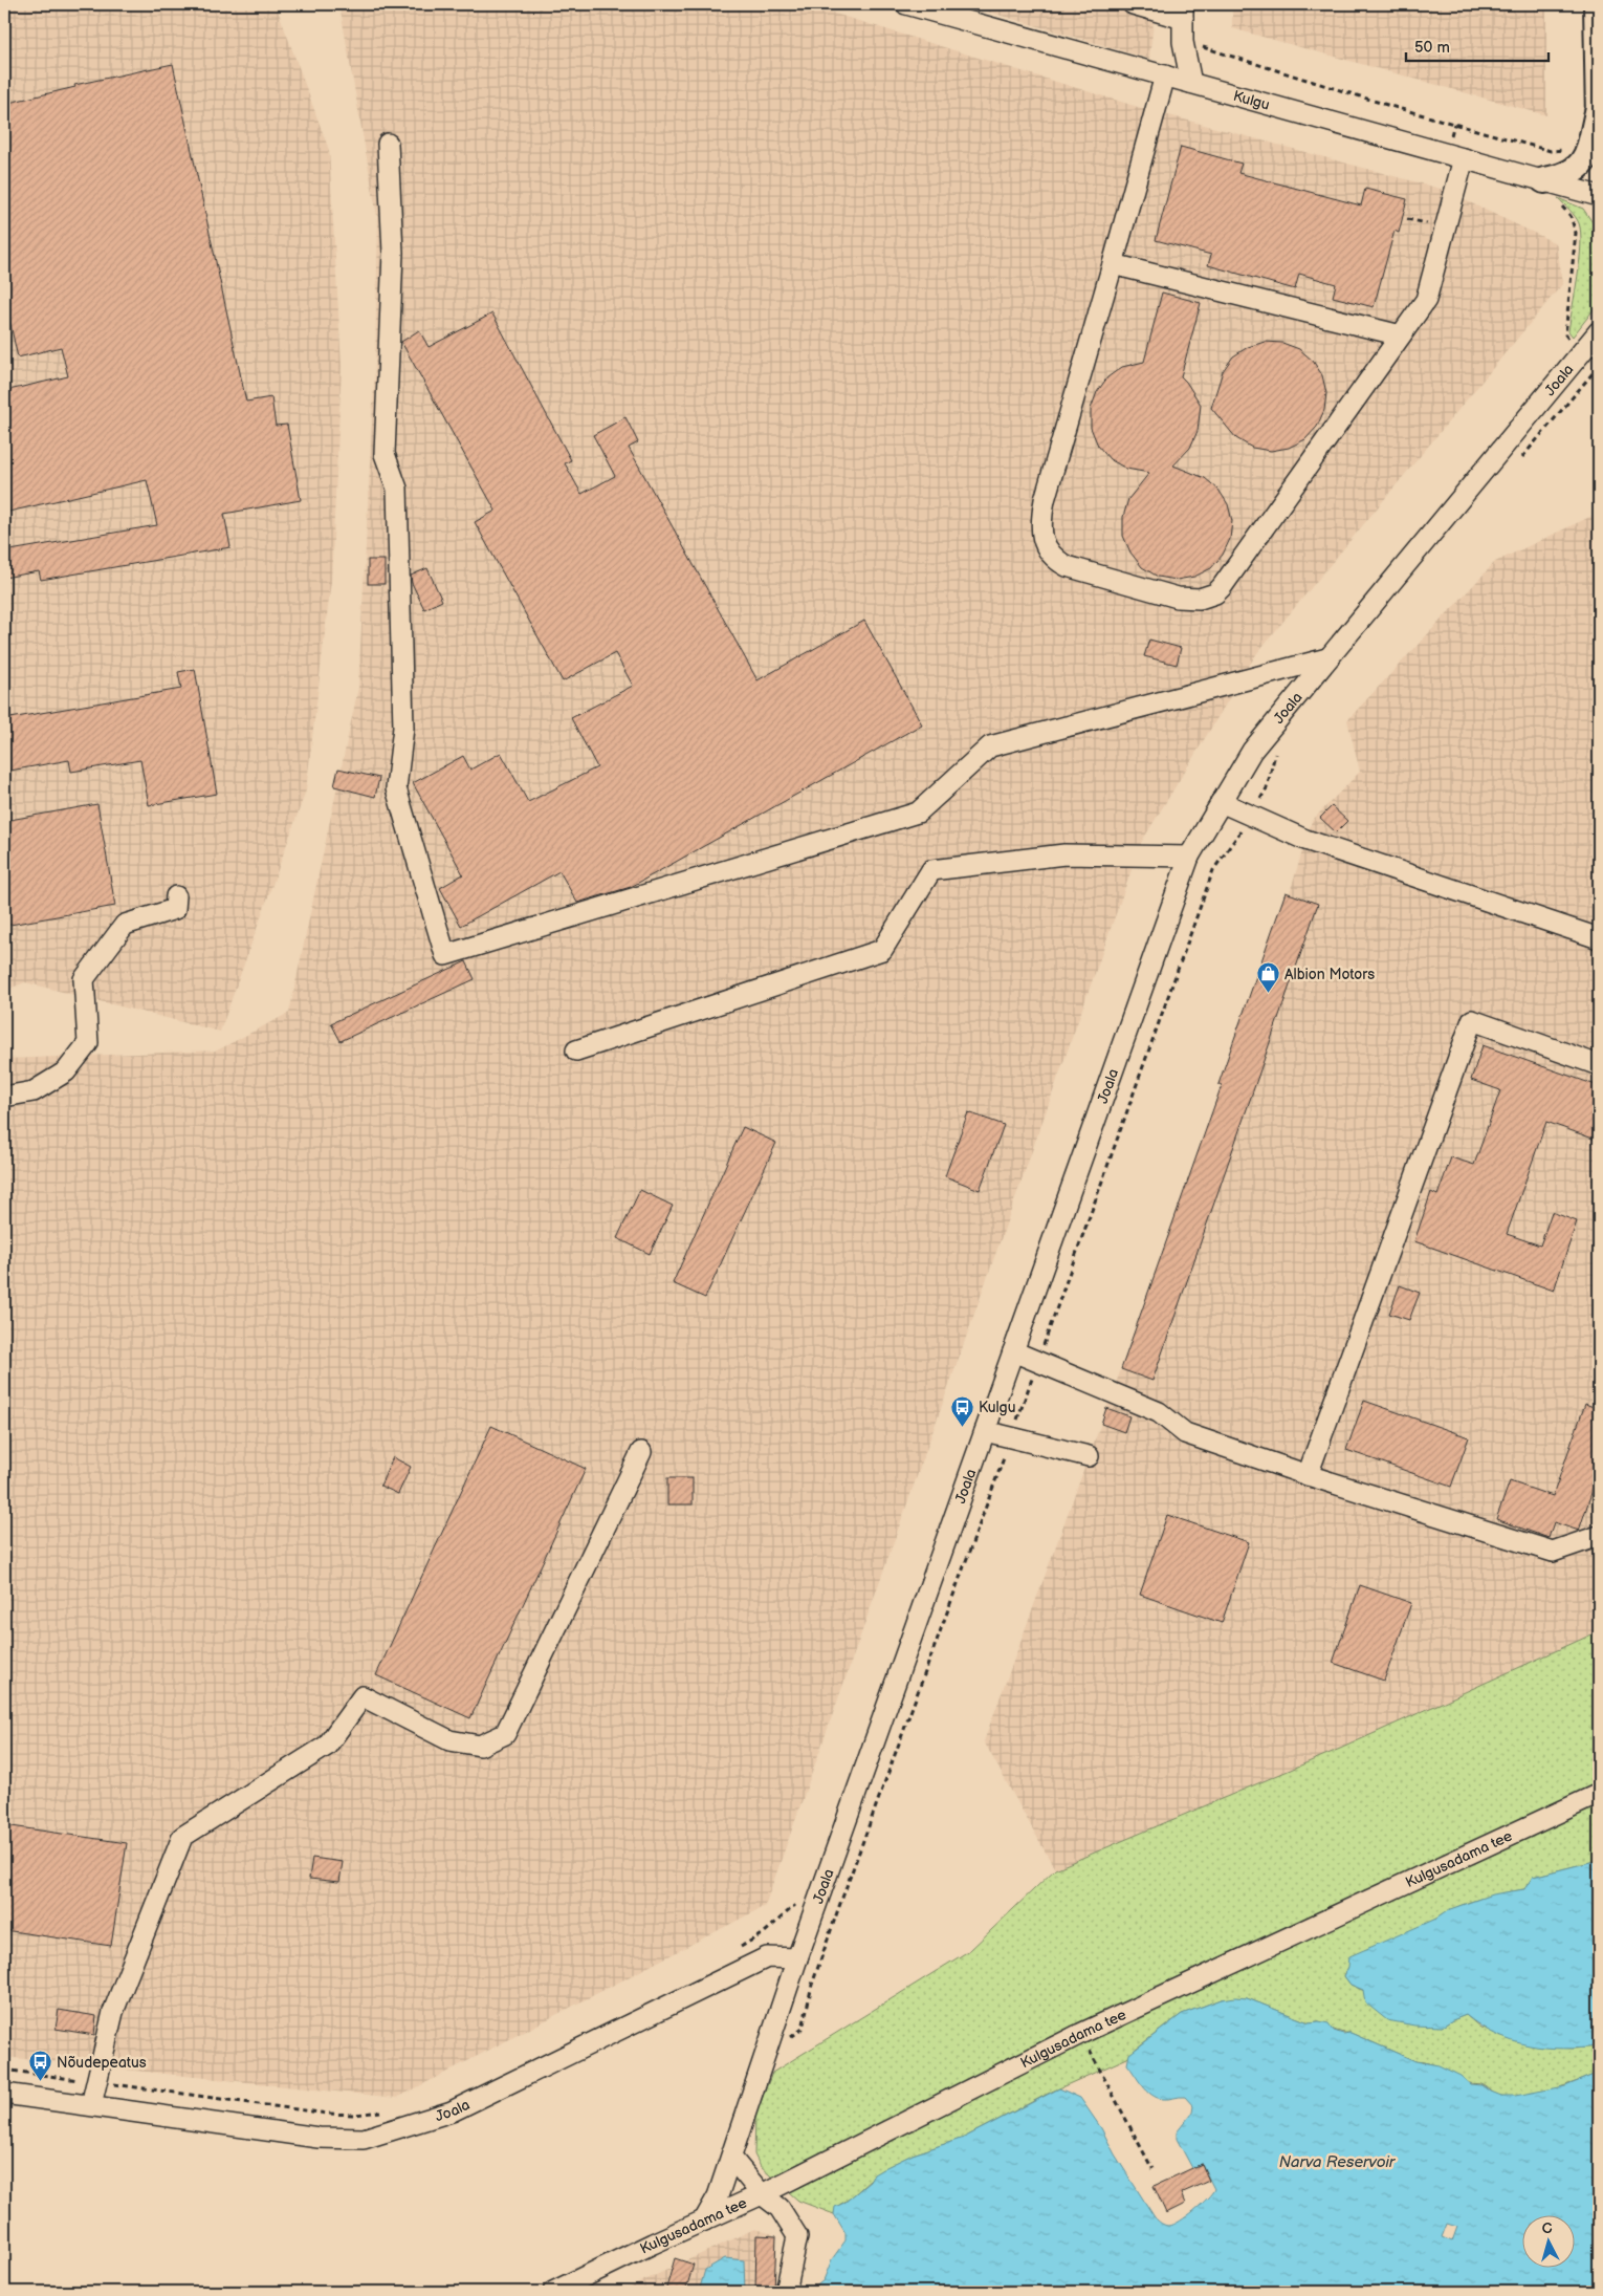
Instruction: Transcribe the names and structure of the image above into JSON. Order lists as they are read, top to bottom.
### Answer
{
  "streets": {
    "street": ["Kulgu", "Joala", "Kulgusadama tee"]
  },
  "water": ["Narva Reservoir"],
  "places": {
    "shop": ["Albion Motors"],
    "bus stop": ["Kulgu", "Nõudepeatus"]
  },
  "scale_bar": "50 m",
  "north": "top"
}
